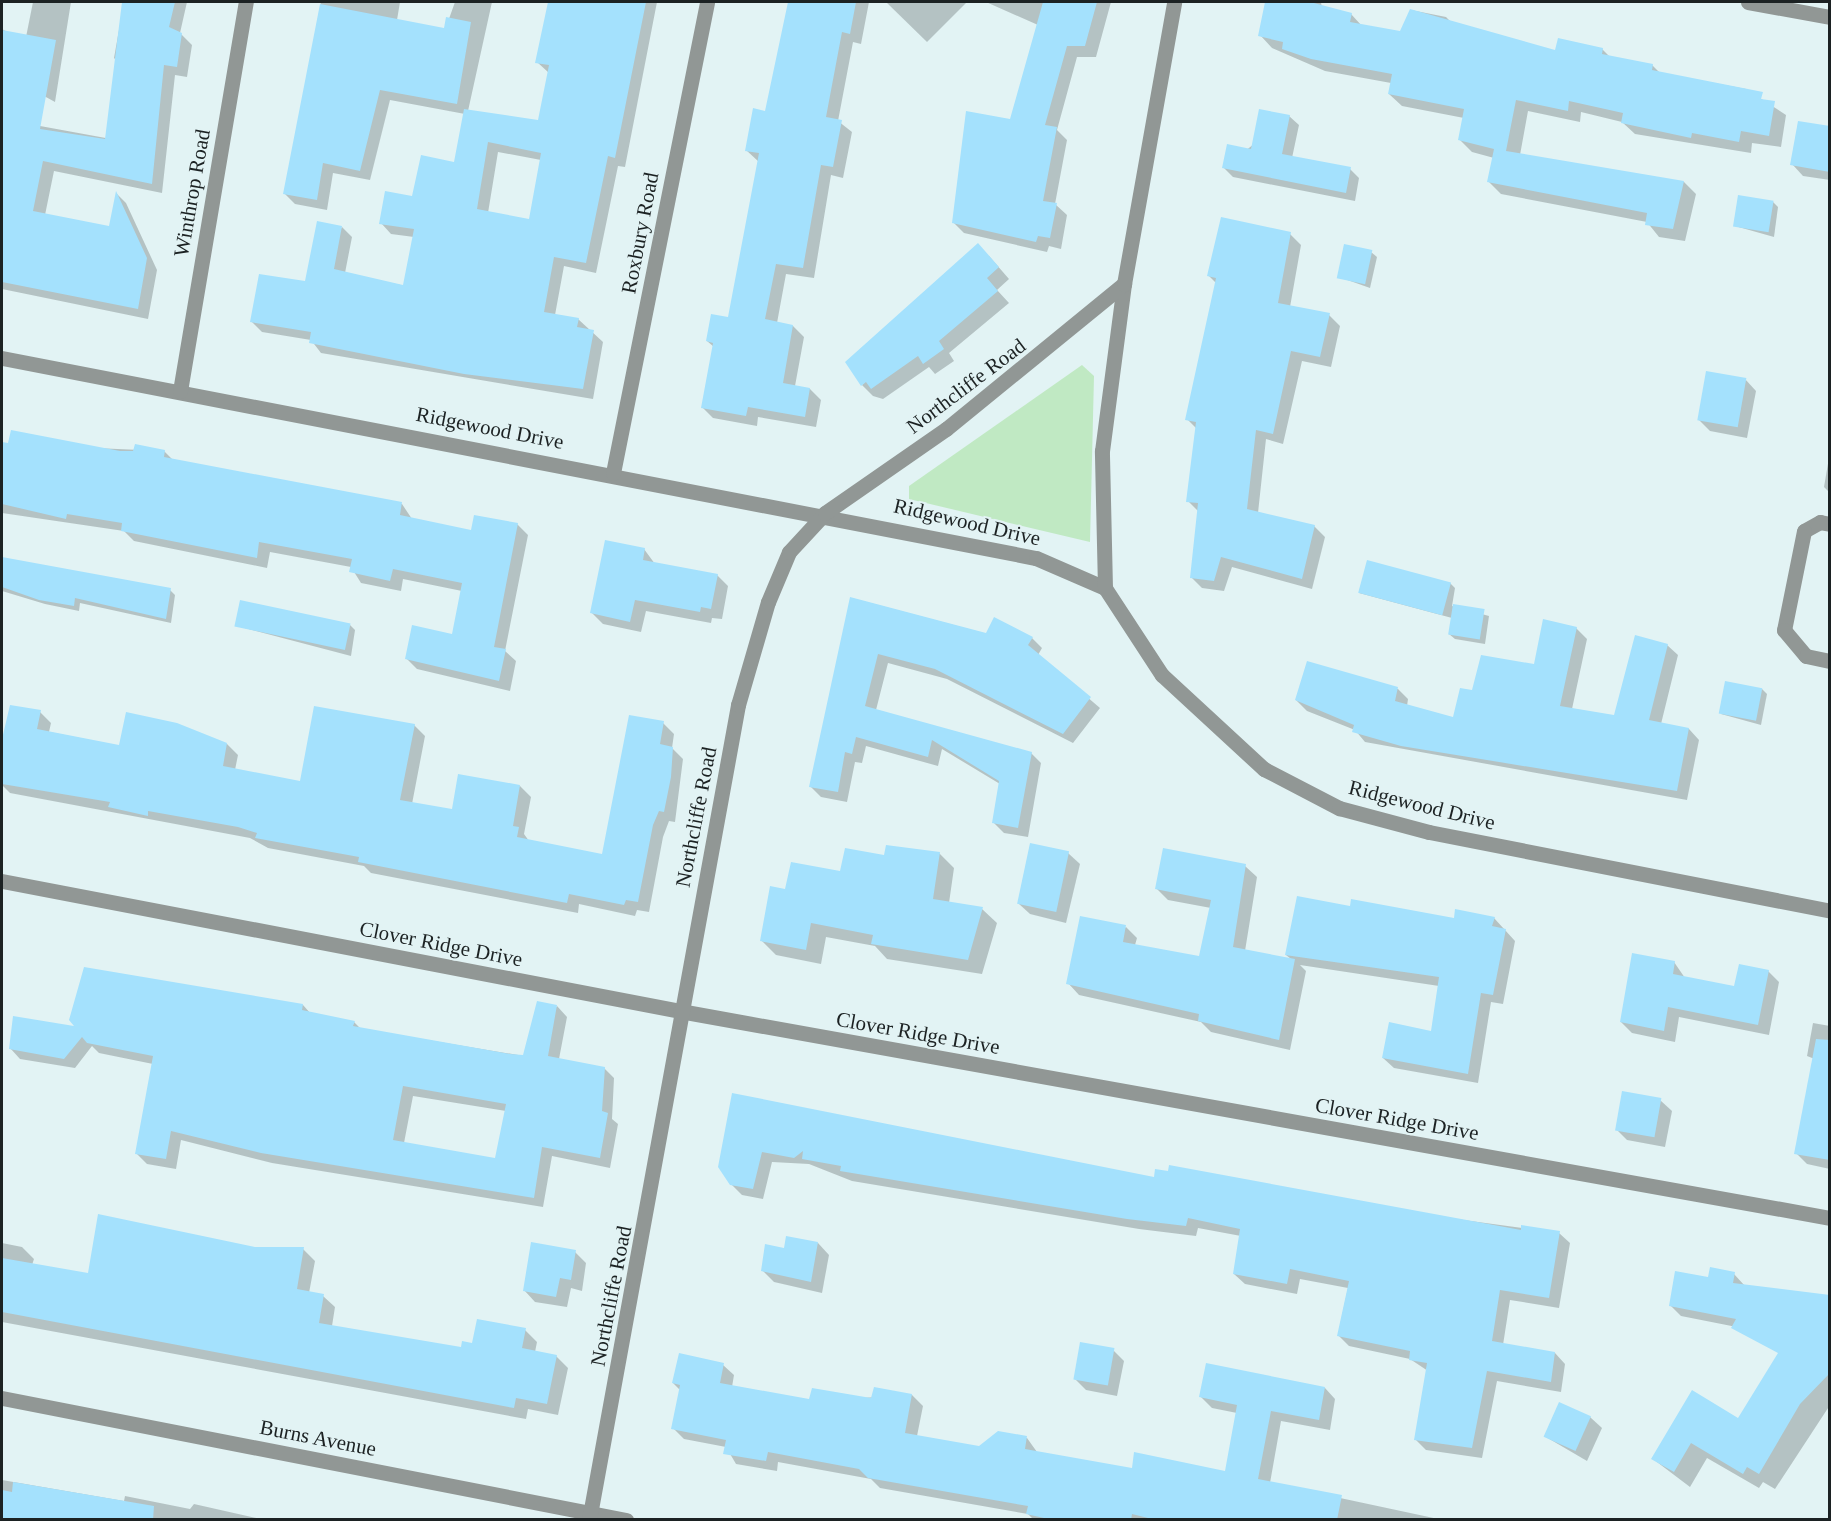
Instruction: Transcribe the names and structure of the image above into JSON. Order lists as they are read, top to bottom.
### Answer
{
  "streets": {
    "street": [
      "Winthrop Road",
      "Roxbury Road",
      "Northcliffe Road",
      "Ridgewood Drive",
      "Clover Ridge Drive",
      "Burns Avenue"
    ]
  },
  "crossings": [
    ["Winthrop Road", "Ridgewood Drive"],
    ["Roxbury Road", "Ridgewood Drive"],
    ["Northcliffe Road", "Ridgewood Drive"],
    ["Northcliffe Road", "Clover Ridge Drive"],
    ["Northcliffe Road", "Burns Avenue"]
  ]
}
